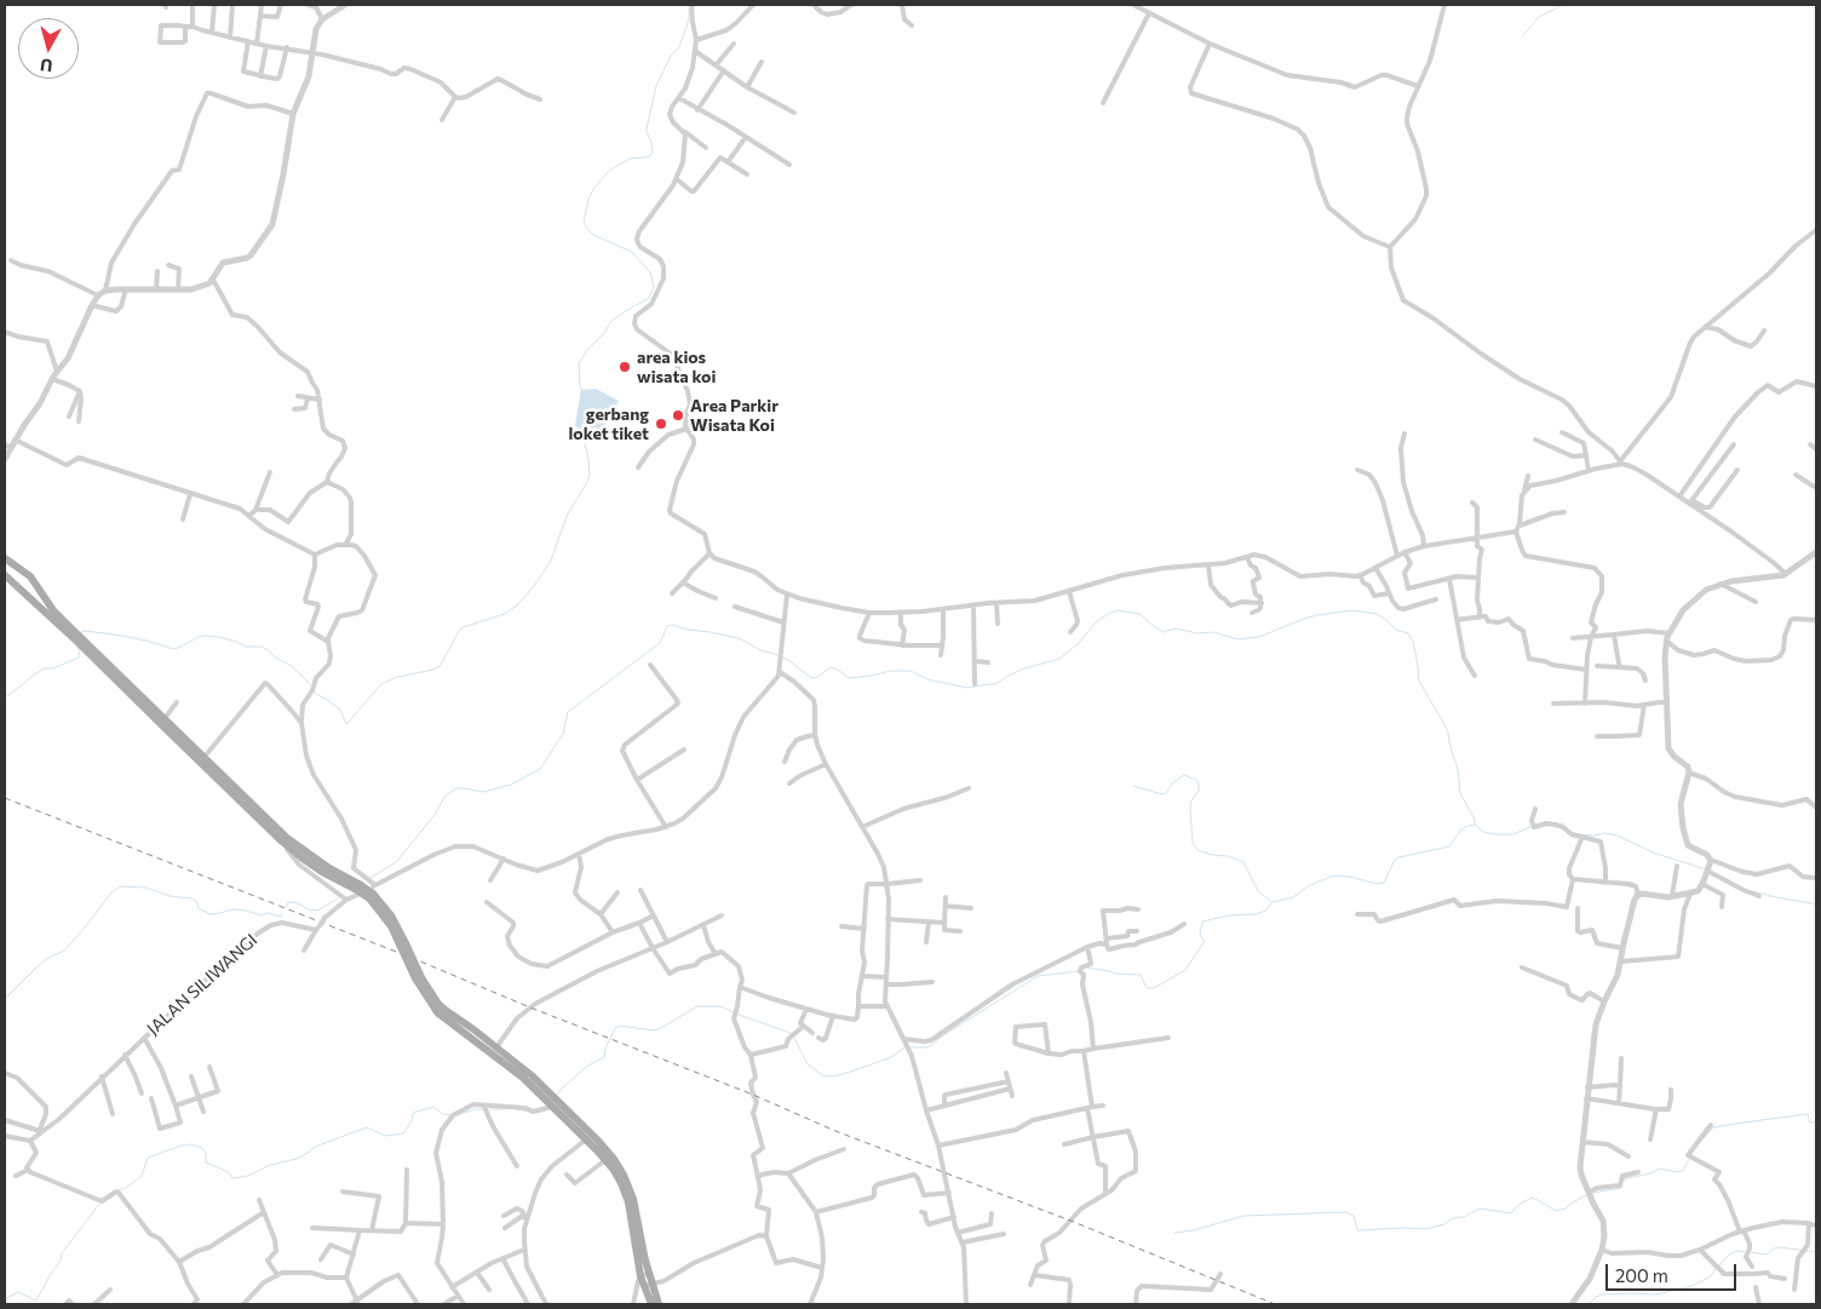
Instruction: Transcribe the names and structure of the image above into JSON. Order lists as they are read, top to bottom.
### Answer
{
  "streets": {
    "street": ["JALAN SILIWANGI"]
  },
  "places": ["area kios wisata koi", "Area Parkir Wisata Koi", "gerbang loket tiket"],
  "scale_bar": "200 m",
  "north": "bottom"
}
